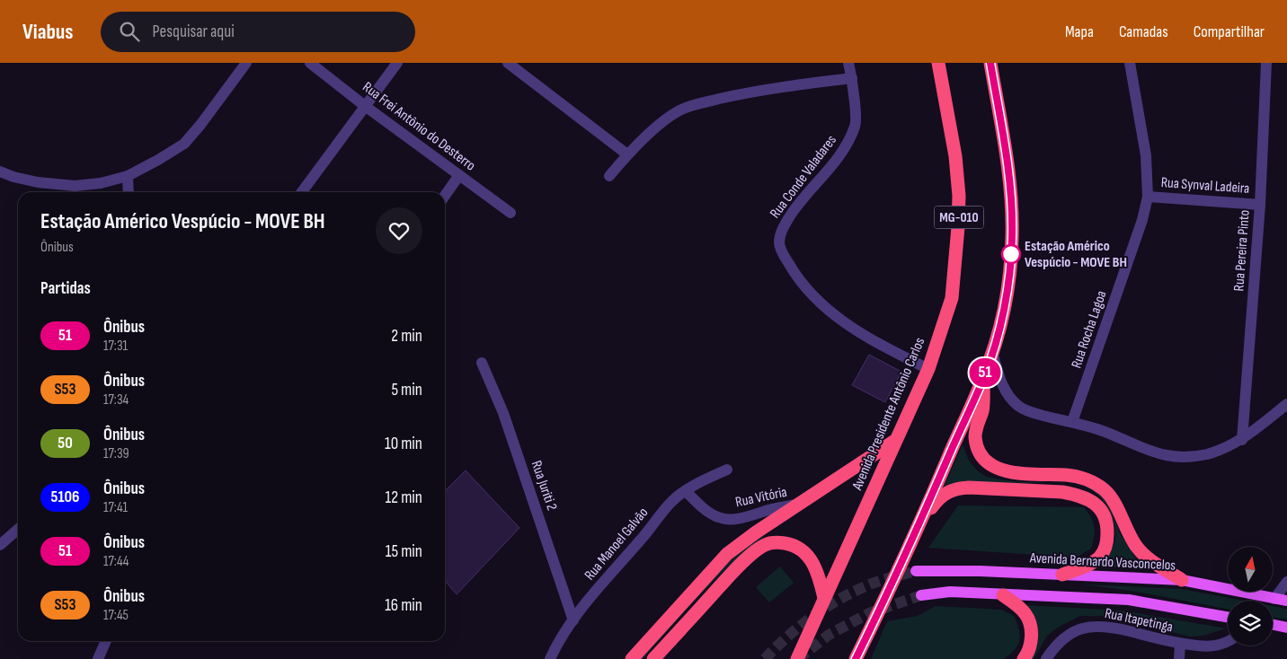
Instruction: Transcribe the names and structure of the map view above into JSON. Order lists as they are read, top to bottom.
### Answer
{
  "streets": {
    "highway": ["MG-010", "Avenida Presidente Antônio Carlos"],
    "main road": ["Avenida Bernardo Vasconcelos"],
    "street": [
      "Rua Frei Antônio do Desterro",
      "Rua Conde Valadares",
      "Rua Synval Ladeira",
      "Rua Pereira Pinto",
      "Rua Rocha Lagoa",
      "Rua Juriti 2",
      "Rua Vitória",
      "Rua Manoel Galvão",
      "Rua Itapetinga"
    ]
  },
  "crossings": [
    ["Rua Conde Valadares", "Avenida Presidente Antônio Carlos"],
    ["Rua Synval Ladeira", "Rua Pereira Pinto"],
    ["Rua Synval Ladeira", "Rua Rocha Lagoa"],
    ["Rua Juriti 2", "Rua Manoel Galvão"],
    ["Rua Vitória", "Rua Manoel Galvão"]
  ],
  "places": ["Estação Américo Vespúcio - MOVE BH"],
  "lines": ["bus line 51"],
  "north": "top",
  "page": {
    "header": "Viabus",
    "search": "Pesquisar aqui",
    "nav": ["Mapa", "Camadas", "Compartilhar"],
    "on_map": "51",
    "heading": [
      ["Estação Américo Vespúcio - MOVE BH", "Ônibus"],
      "Partidas"
    ],
    "list": [
      {
        "mark": "51",
        "name": "Ônibus",
        "note": "17:31",
        "value": "2 min"
      },
      {
        "mark": "S53",
        "name": "Ônibus",
        "note": "17:34",
        "value": "5 min"
      },
      {
        "mark": "50",
        "name": "Ônibus",
        "note": "17:39",
        "value": "10 min"
      },
      {
        "mark": "5106",
        "name": "Ônibus",
        "note": "17:41",
        "value": "12 min"
      },
      {
        "mark": "51",
        "name": "Ônibus",
        "note": "17:44",
        "value": "15 min"
      },
      {
        "mark": "S53",
        "name": "Ônibus",
        "note": "17:45",
        "value": "16 min"
      }
    ]
  }
}
